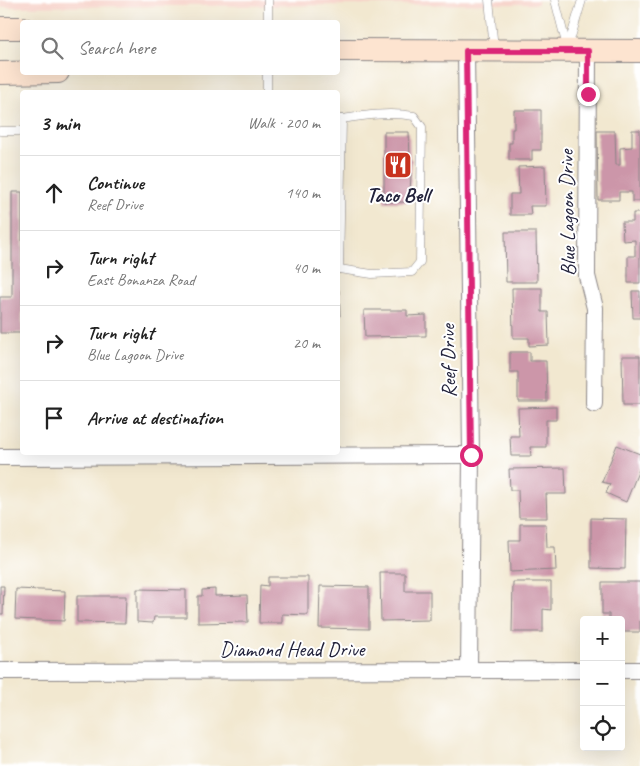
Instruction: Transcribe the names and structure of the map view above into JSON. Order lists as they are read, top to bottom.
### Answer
{
  "streets": {
    "street": ["Blue Lagoon Drive", "Reef Drive", "Diamond Head Drive"]
  },
  "crossings": [
    ["Reef Drive", "Diamond Head Drive"]
  ],
  "places": {
    "restaurant": ["Taco Bell"]
  },
  "page": {
    "search": "Search here",
    "heading": ["3 min", "Walk · 200 m"],
    "list": [
      ["Continue", "Reef Drive", "140 m"],
      ["Turn right", "East Bonanza Road", "40 m"],
      ["Turn right", "Blue Lagoon Drive", "20 m"],
      "Arrive at destination"
    ],
    "map_buttons": ["+", "−"]
  }
}
